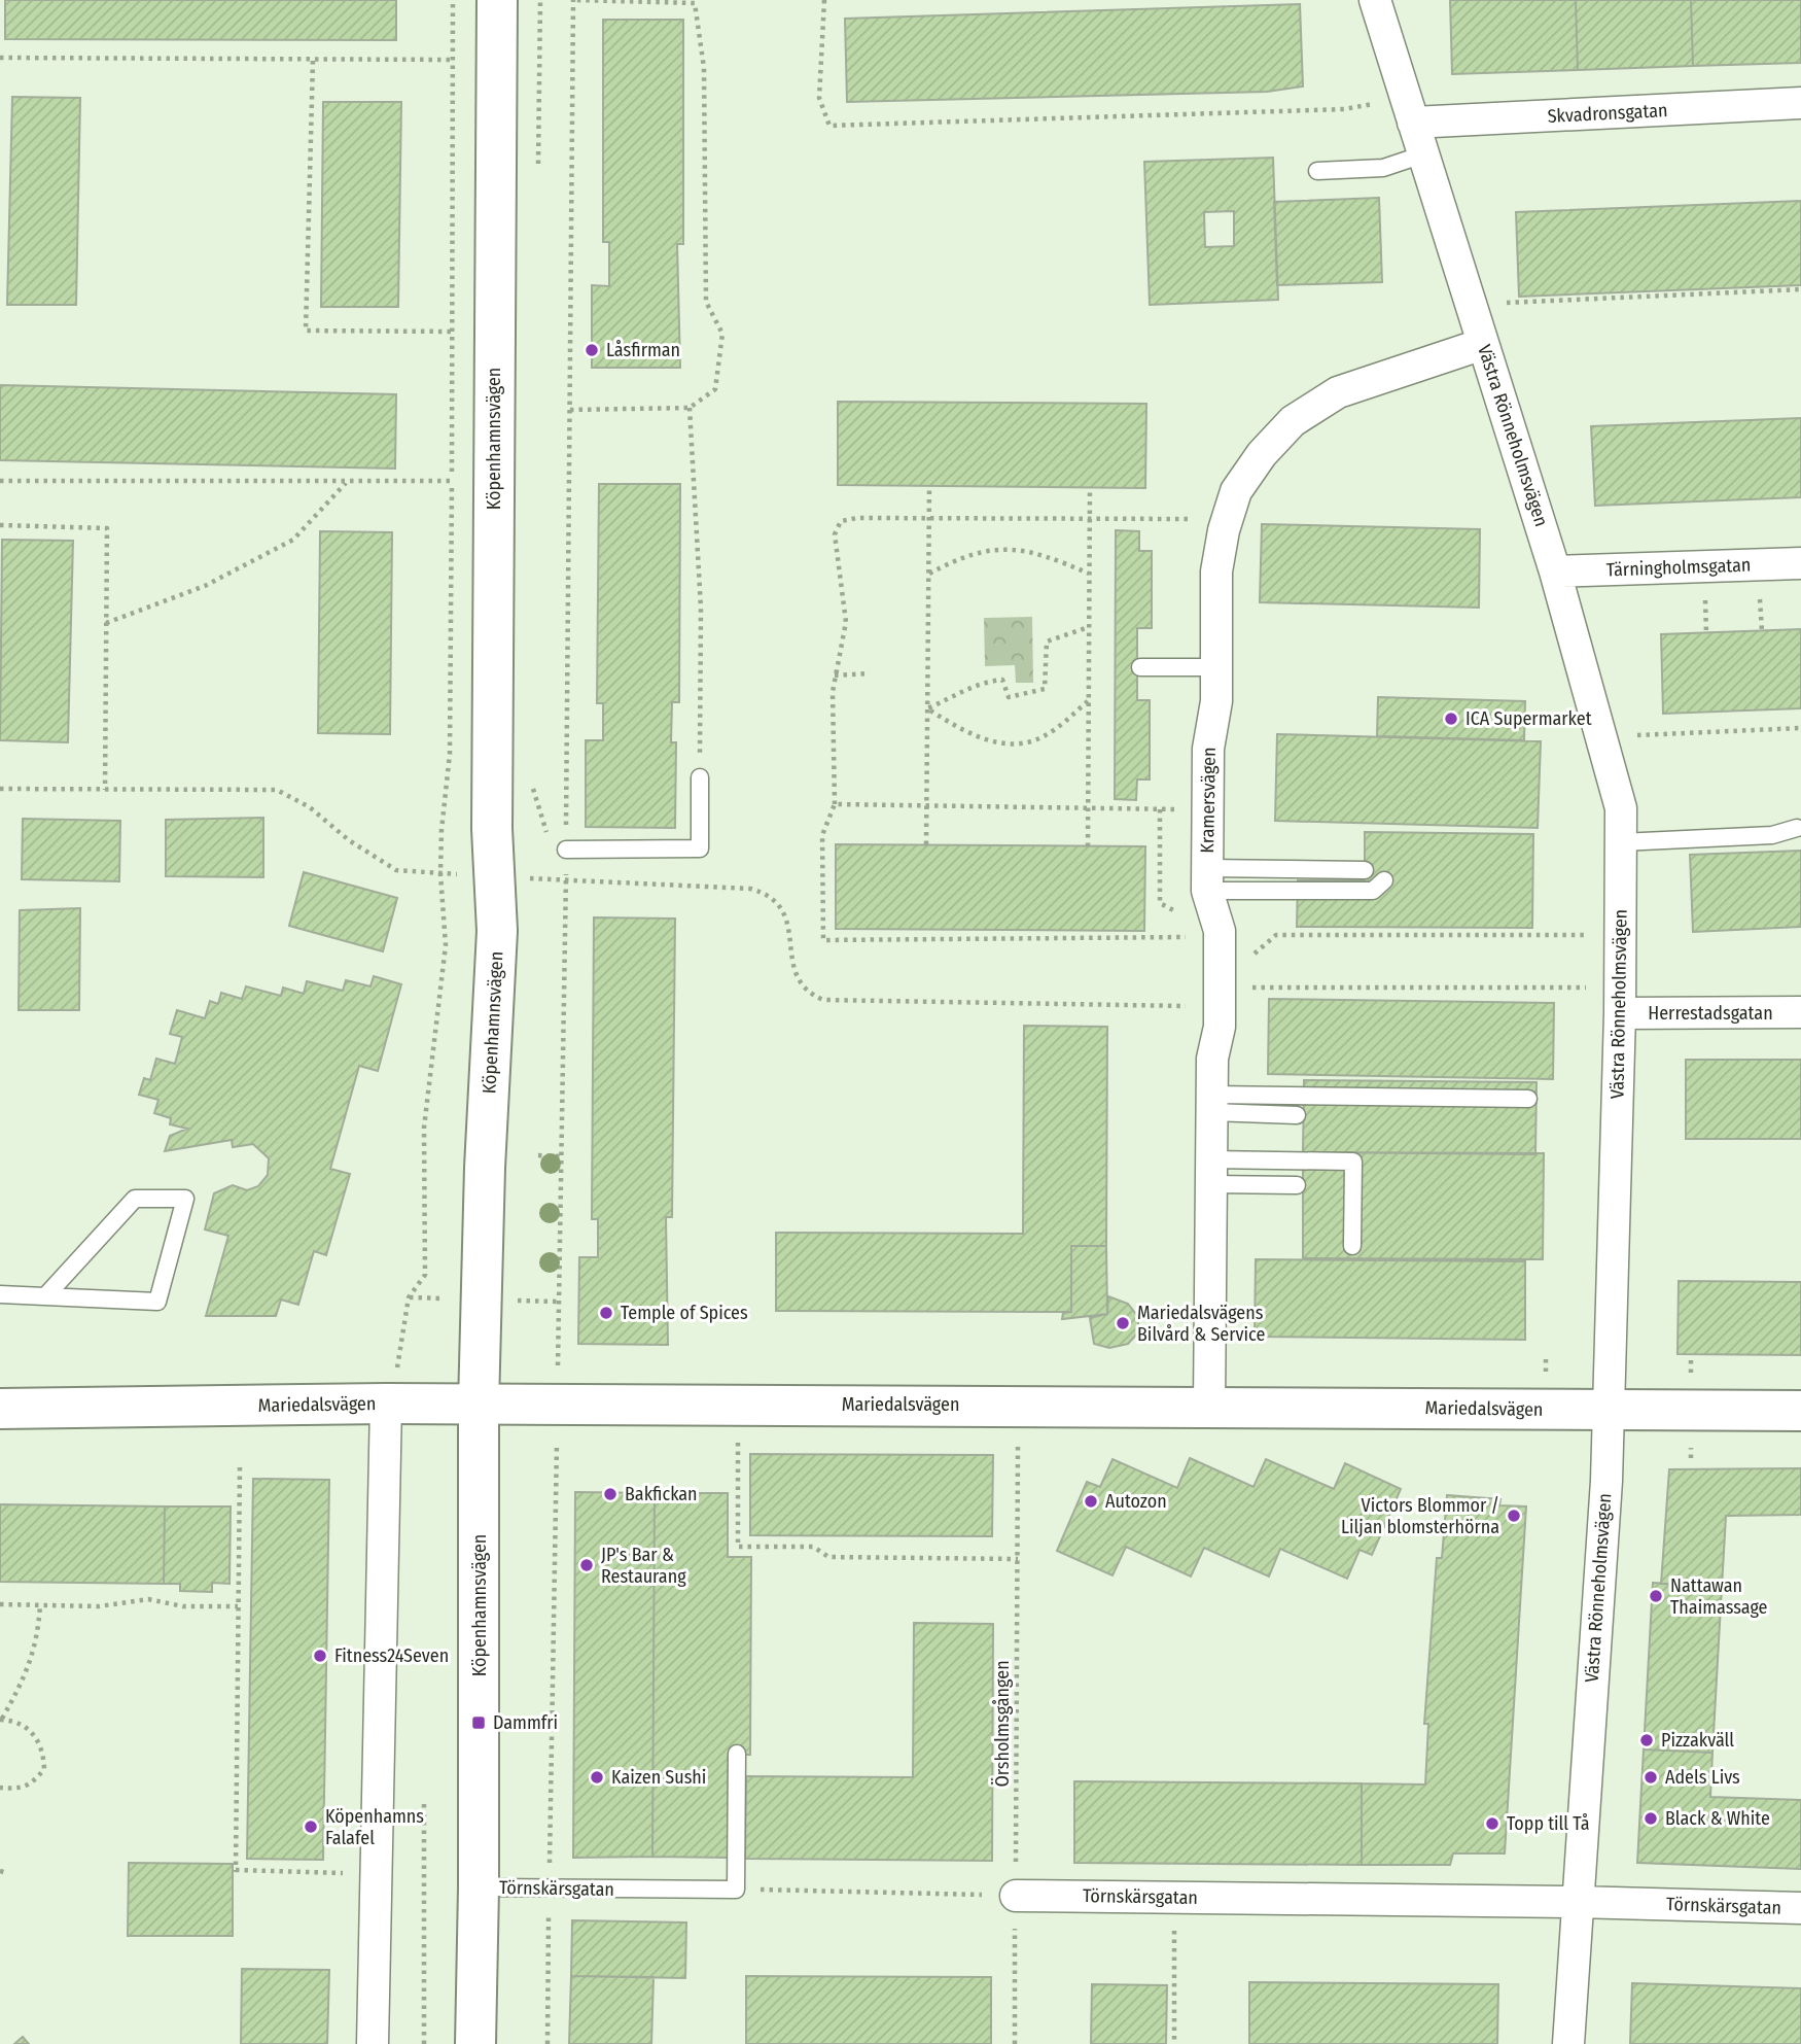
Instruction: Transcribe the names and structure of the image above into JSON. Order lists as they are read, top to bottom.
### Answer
{
  "streets": {
    "street": [
      "Skvadronsgatan",
      "Västra Rönneholmsvägen",
      "Köpenhamnsvägen",
      "Tärningholmsgatan",
      "Kramersvägen",
      "Herrestadsgatan",
      "Mariedalsvägen",
      "Törnskärsgatan"
    ],
    "path": ["Örsholmsgången"]
  },
  "crossings": [
    ["Skvadronsgatan", "Västra Rönneholmsvägen"],
    ["Västra Rönneholmsvägen", "Tärningholmsgatan"],
    ["Västra Rönneholmsvägen", "Kramersvägen"],
    ["Västra Rönneholmsvägen", "Herrestadsgatan"],
    ["Västra Rönneholmsvägen", "Mariedalsvägen"],
    ["Västra Rönneholmsvägen", "Törnskärsgatan"],
    ["Köpenhamnsvägen", "Mariedalsvägen"],
    ["Köpenhamnsvägen", "Törnskärsgatan"],
    ["Kramersvägen", "Mariedalsvägen"],
    ["Mariedalsvägen", "Örsholmsgången"],
    ["Örsholmsgången", "Törnskärsgatan"]
  ],
  "places": {
    "other": [
      "Låsfirman",
      "ICA Supermarket",
      "Temple of Spices",
      "Mariedalsvägens Bilvård & Service",
      "Bakfickan",
      "Autozon",
      "Victors Blommor / Liljan blomsterhörna",
      "JP's Bar & Restaurang",
      "Nattawan Thaimassage",
      "Fitness24Seven",
      "Pizzakväll",
      "Kaizen Sushi",
      "Adels Livs",
      "Black & White",
      "Topp till Tå",
      "Köpenhamns Falafel"
    ],
    "transit": ["Dammfri"]
  }
}
